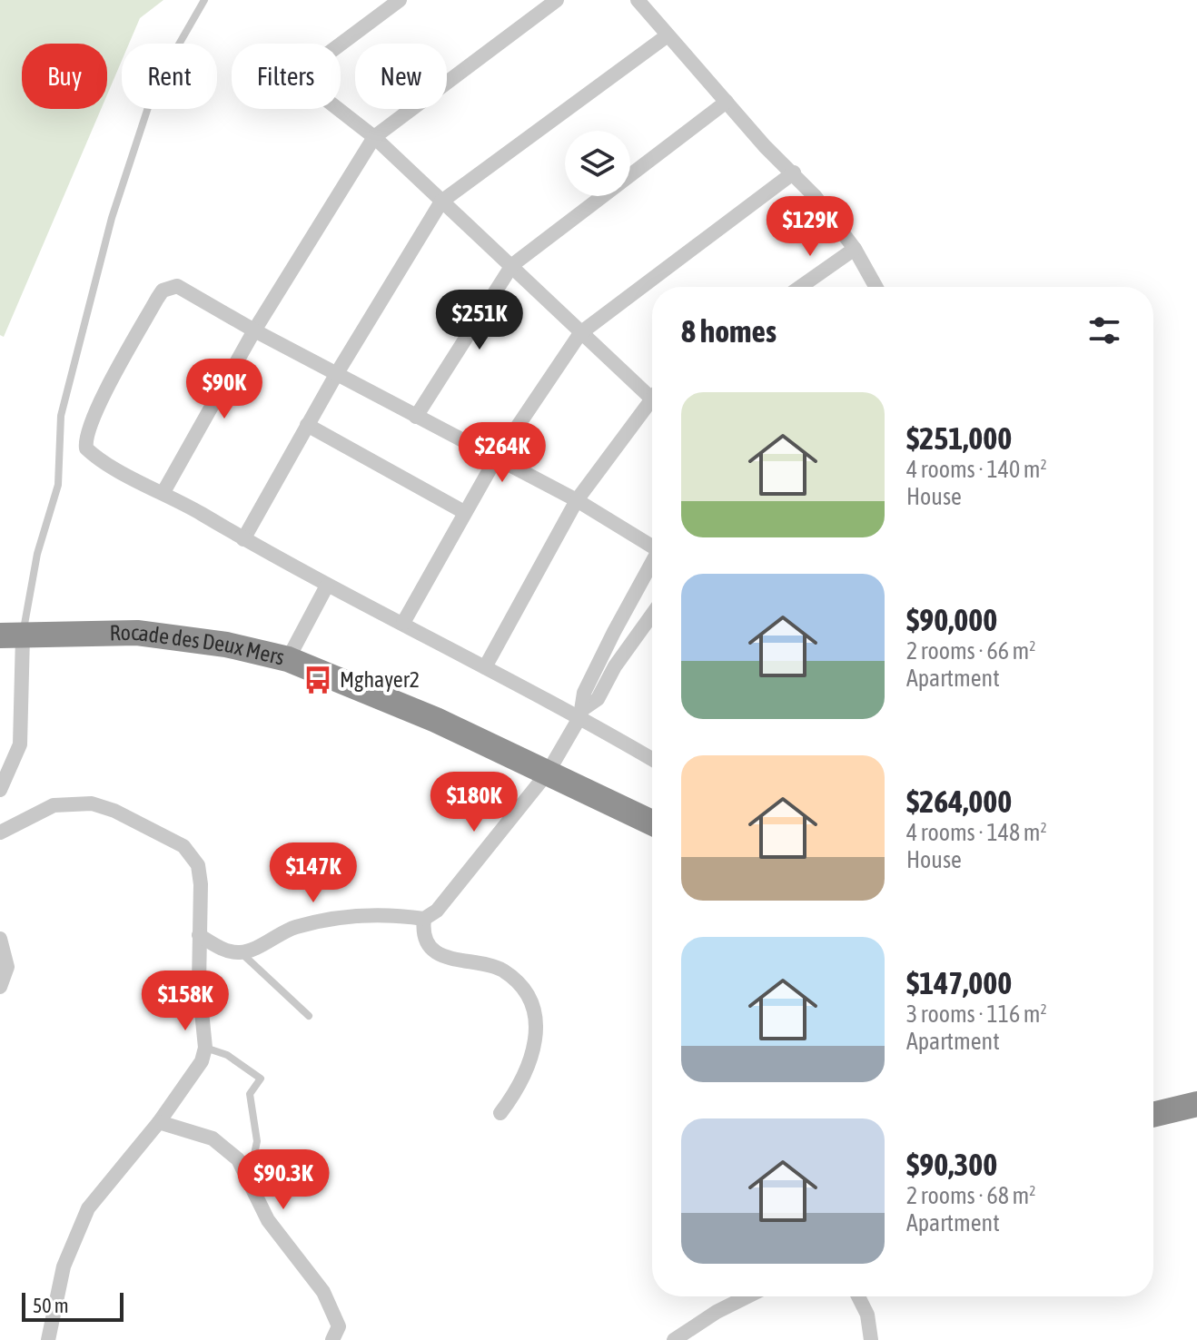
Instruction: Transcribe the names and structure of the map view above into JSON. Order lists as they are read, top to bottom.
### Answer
{
  "streets": {
    "highway": ["Rocade des Deux Mers"]
  },
  "places": {
    "bus stop": ["Mghayer2"]
  },
  "scale_bar": "50 m",
  "page": {
    "chip": [
      "Buy",
      "Rent",
      "Filters",
      "New"
    ],
    "price": [
      "$129K",
      "$251K",
      "$90K",
      "$264K",
      "$180K",
      "$147K",
      "$158K",
      "$90.3K"
    ],
    "heading": "8 homes",
    "list": [
      {
        "name": "$251,000",
        "note": "4 rooms · 140 m² · House"
      },
      {
        "name": "$90,000",
        "note": "2 rooms · 66 m² · Apartment"
      },
      {
        "name": "$264,000",
        "note": "4 rooms · 148 m² · House"
      },
      {
        "name": "$147,000",
        "note": "3 rooms · 116 m² · Apartment"
      },
      {
        "name": "$90,300",
        "note": "2 rooms · 68 m² · Apartment"
      }
    ],
    "scale": "50 m"
  }
}
